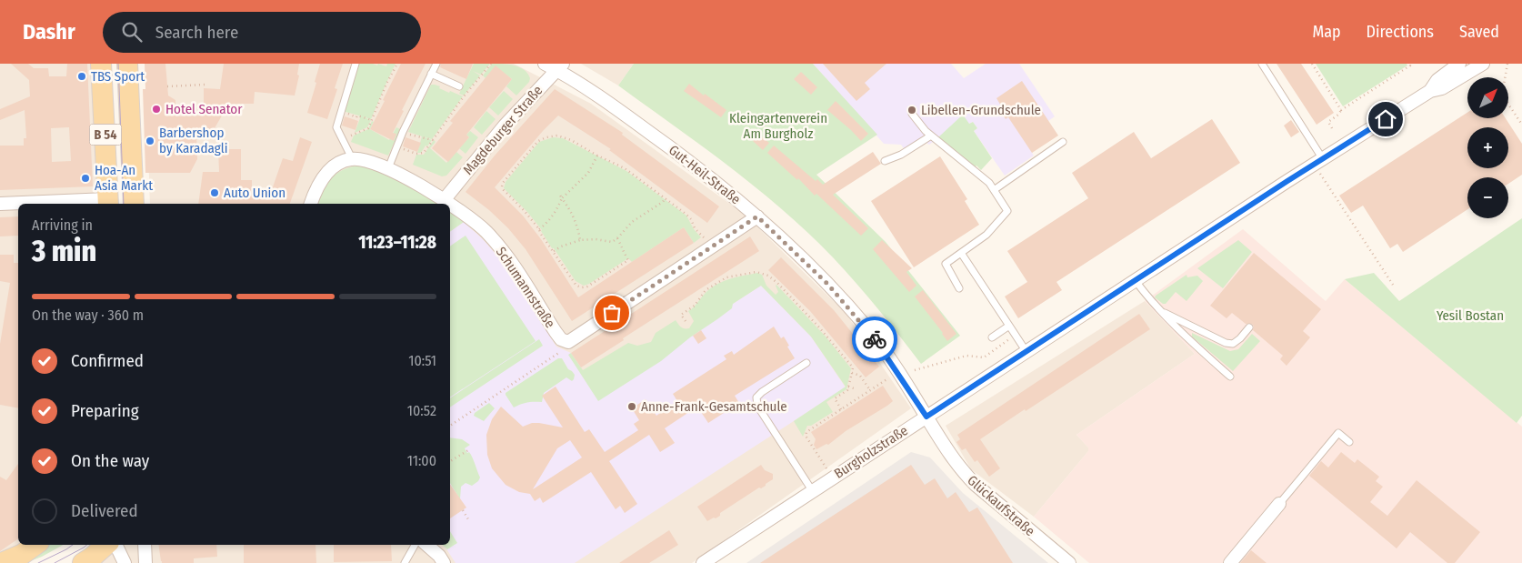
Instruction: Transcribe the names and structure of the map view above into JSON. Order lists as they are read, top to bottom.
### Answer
{
  "streets": {
    "main road": ["B 54"],
    "street": [
      "Magdeburger Straße",
      "Gut-Heil-Straße",
      "Schumannstraße",
      "Burgholzstraße",
      "Glückaufstraße"
    ]
  },
  "crossings": [
    ["Magdeburger Straße", "Gut-Heil-Straße"],
    ["Magdeburger Straße", "Schumannstraße"],
    ["Gut-Heil-Straße", "Burgholzstraße"],
    ["Gut-Heil-Straße", "Glückaufstraße"],
    ["Burgholzstraße", "Glückaufstraße"]
  ],
  "parks": ["Kleingartenverein Am Burgholz", "Yesil Bostan"],
  "places": [
    "TBS Sport",
    "Hotel Senator",
    "Libellen-Grundschule",
    "Barbershop by Karadagli",
    "Hoa-An Asia Markt",
    "Auto Union",
    "Anne-Frank-Gesamtschule"
  ],
  "north": "top right",
  "page": {
    "header": "Dashr",
    "search": "Search here",
    "nav": ["Map", "Directions", "Saved"],
    "map_buttons": ["+", "−"],
    "heading": ["3 min", "Arriving in", "11:23–11:28"],
    "bar": "On the way · 360 m",
    "list": [
      ["Confirmed", "10:51"],
      ["Preparing", "10:52"],
      ["On the way", "11:00"],
      "Delivered"
    ]
  }
}
